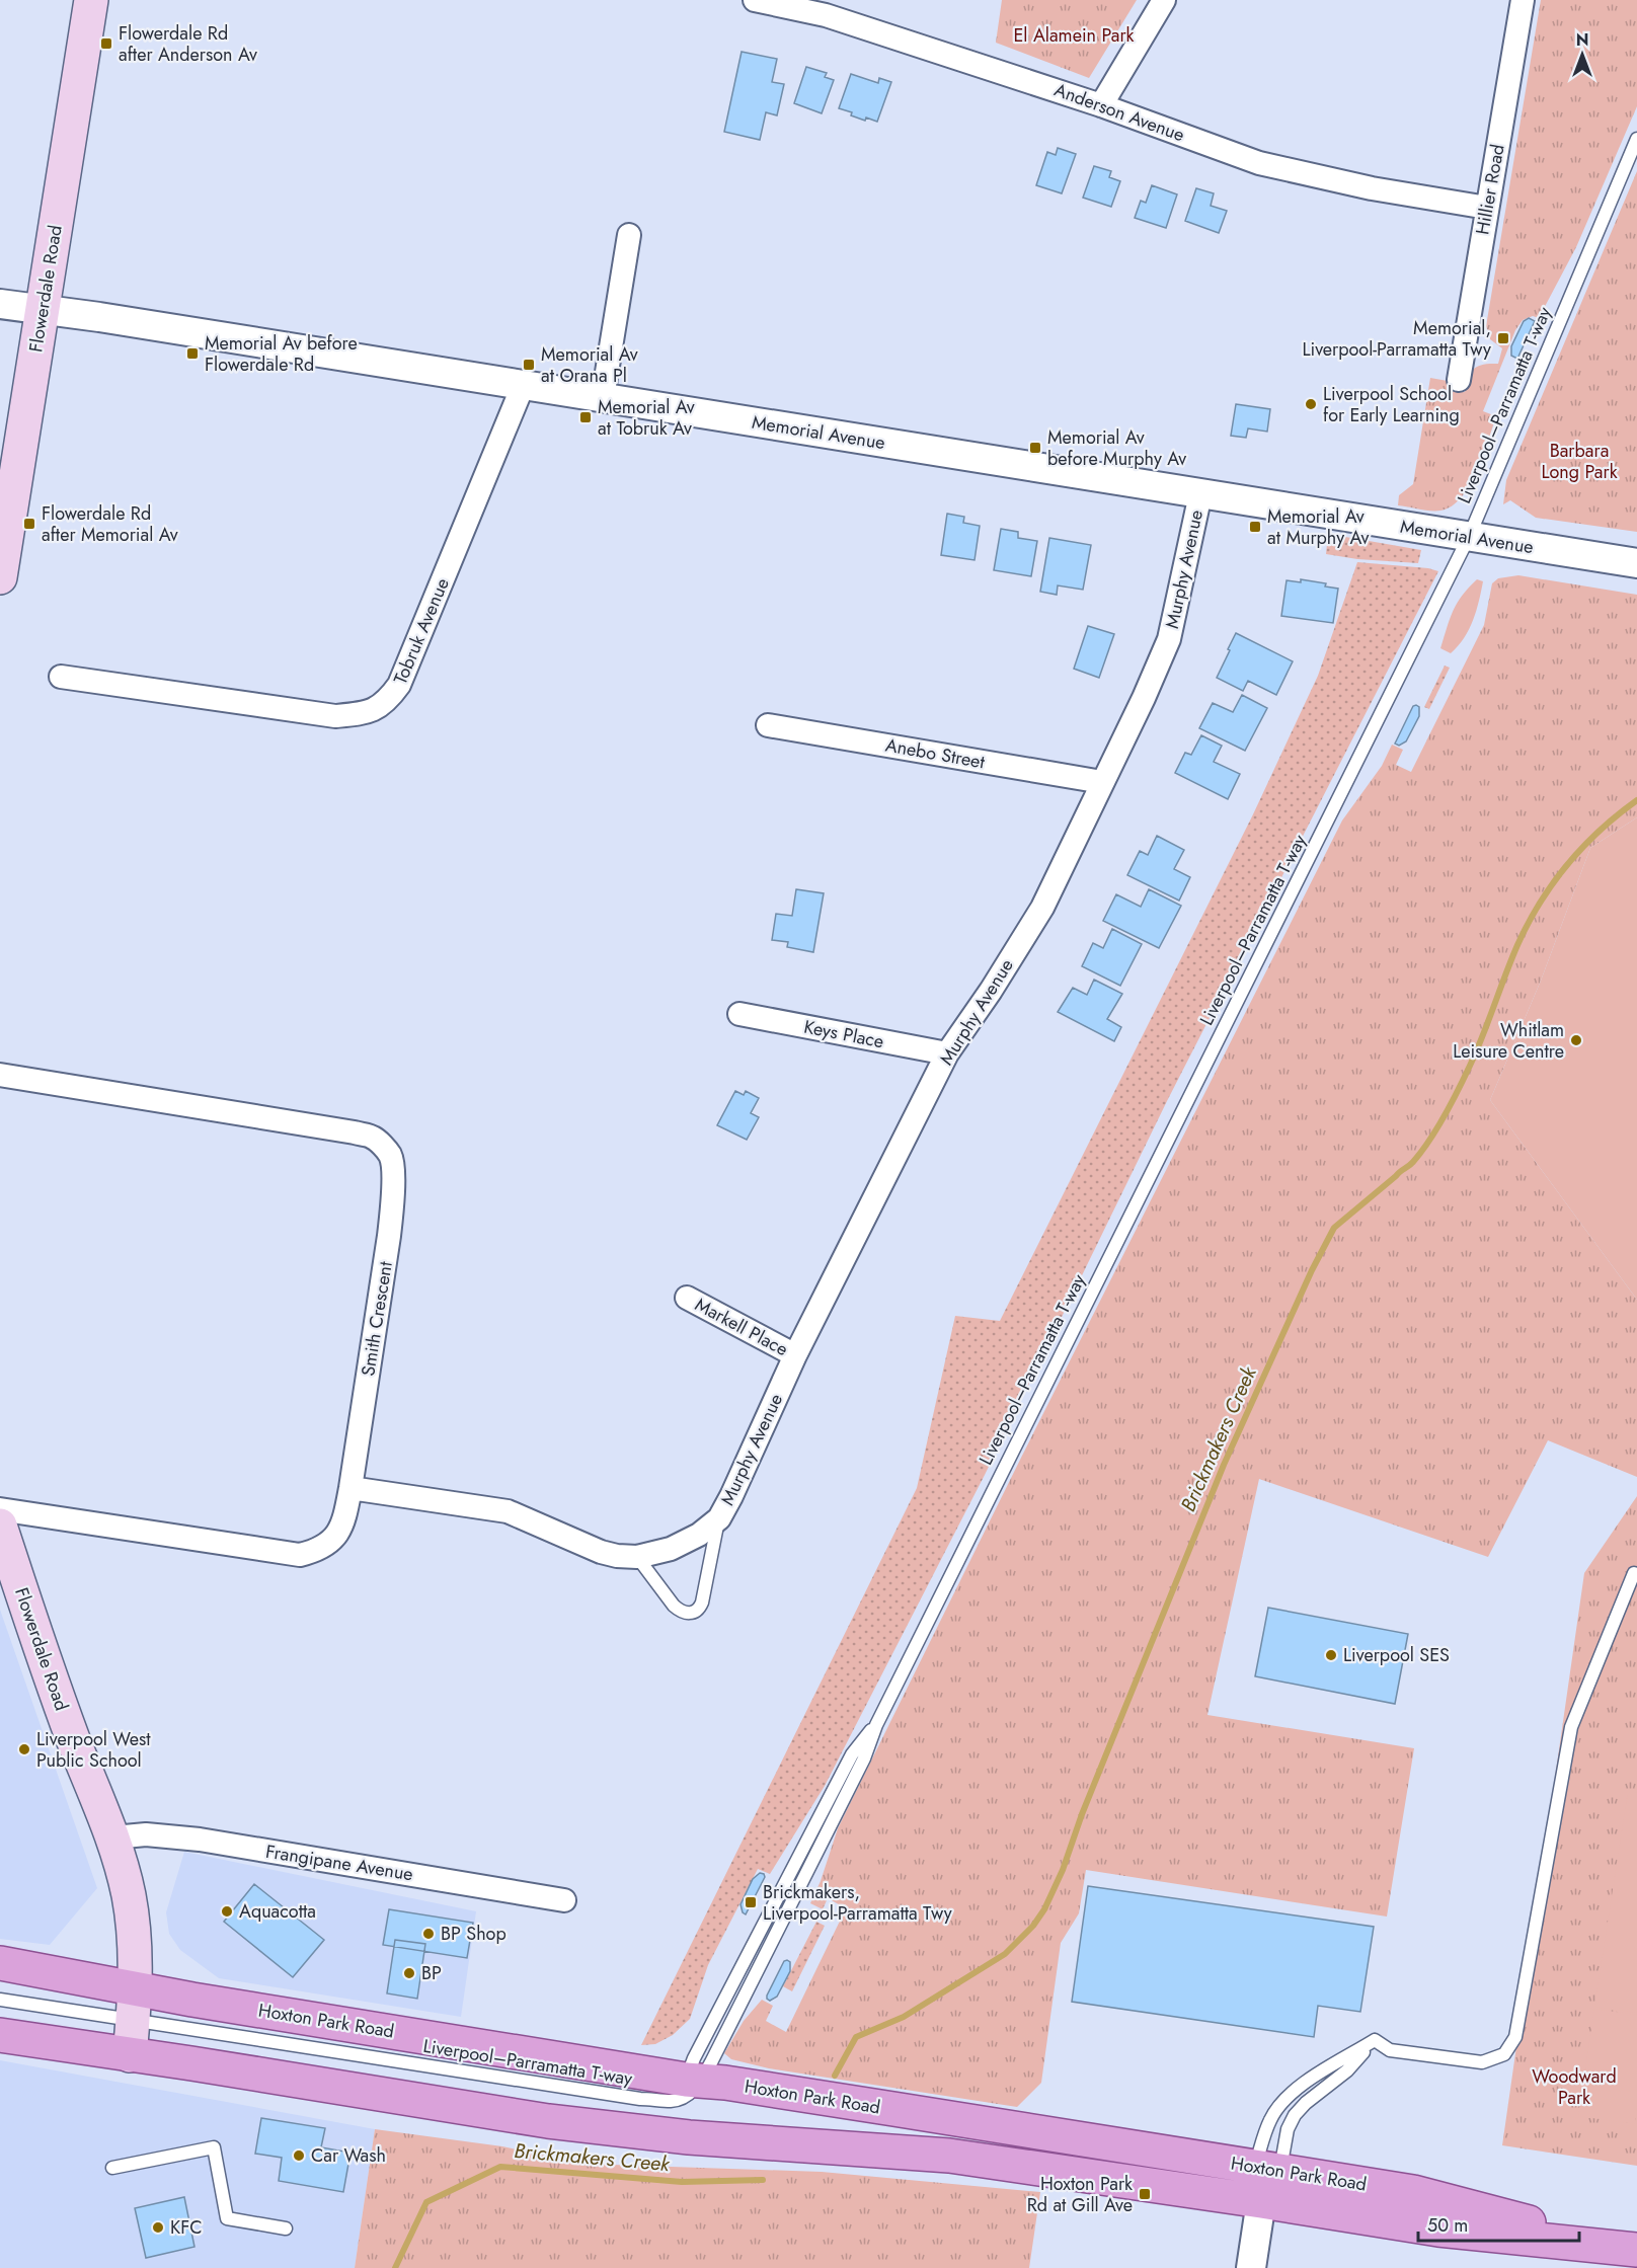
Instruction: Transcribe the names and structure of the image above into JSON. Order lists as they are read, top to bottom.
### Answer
{
  "streets": {
    "main road": ["Flowerdale Road", "Hoxton Park Road"],
    "street": [
      "Anderson Avenue",
      "Hillier Road",
      "Memorial Avenue",
      "Murphy Avenue",
      "Tobruk Avenue",
      "Anebo Street",
      "Keys Place",
      "Smith Crescent",
      "Markell Place",
      "Frangipane Avenue"
    ],
    "lane": ["Liverpool–Parramatta T-way"]
  },
  "crossings": [
    ["Anderson Avenue", "Hillier Road"],
    ["Flowerdale Road", "Liverpool–Parramatta T-way"],
    ["Flowerdale Road", "Memorial Avenue"],
    ["Flowerdale Road", "Frangipane Avenue"],
    ["Flowerdale Road", "Hoxton Park Road"],
    ["Liverpool–Parramatta T-way", "Memorial Avenue"],
    ["Liverpool–Parramatta T-way", "Hoxton Park Road"],
    ["Memorial Avenue", "Murphy Avenue"],
    ["Memorial Avenue", "Tobruk Avenue"],
    ["Murphy Avenue", "Anebo Street"],
    ["Murphy Avenue", "Keys Place"],
    ["Murphy Avenue", "Smith Crescent"],
    ["Murphy Avenue", "Markell Place"]
  ],
  "water": ["Brickmakers Creek"],
  "parks": ["El Alamein Park", "Barbara Long Park", "Woodward Park"],
  "places": {
    "transit": [
      "Flowerdale Rd after Anderson Av",
      "Memorial, Liverpool-Parramatta Twy",
      "Memorial Av before Flowerdale Rd",
      "Memorial Av at Orana Pl",
      "Memorial Av at Tobruk Av",
      "Memorial Av before Murphy Av",
      "Flowerdale Rd after Memorial Av",
      "Memorial Av at Murphy Av",
      "Brickmakers, Liverpool-Parramatta Twy",
      "Hoxton Park Rd at Gill Ave"
    ],
    "other": [
      "Liverpool School for Early Learning",
      "Whitlam Leisure Centre",
      "Liverpool SES",
      "Liverpool West Public School",
      "Aquacotta",
      "BP Shop",
      "BP",
      "Car Wash",
      "KFC"
    ]
  },
  "scale_bar": "50 m",
  "north": "top"
}
